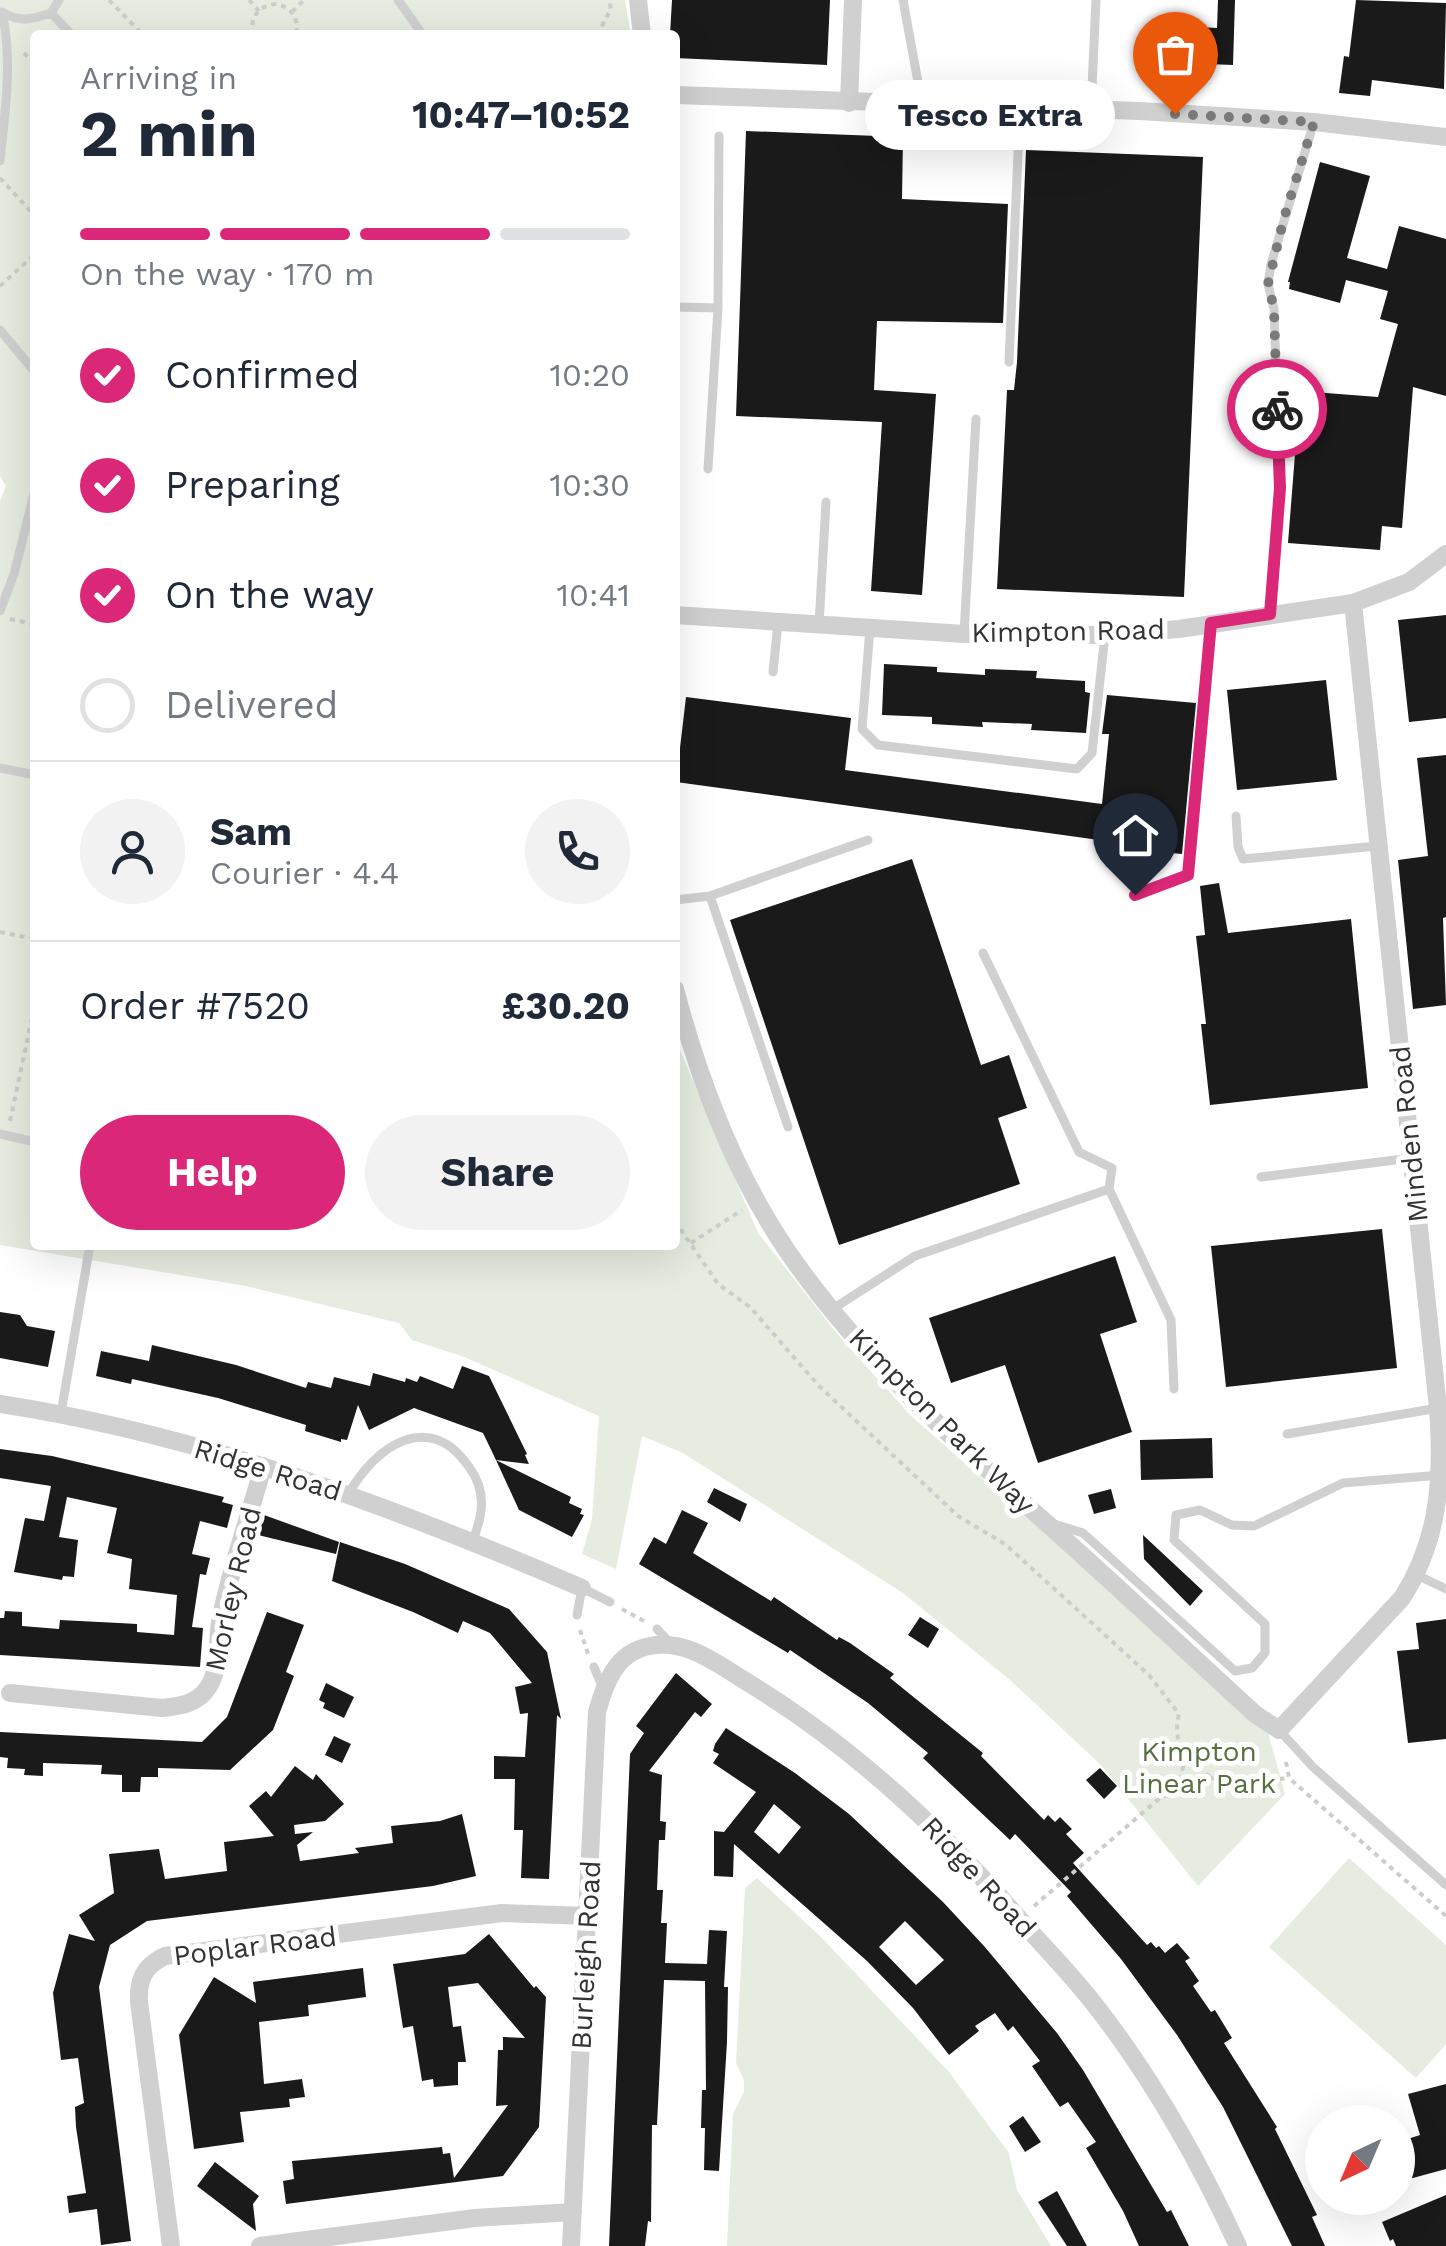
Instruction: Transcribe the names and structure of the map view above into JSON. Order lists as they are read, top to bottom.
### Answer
{
  "streets": {
    "street": [
      "Kimpton Road",
      "Minden Road",
      "Kimpton Park Way",
      "Ridge Road",
      "Morley Road",
      "Poplar Road",
      "Burleigh Road"
    ]
  },
  "crossings": [
    ["Kimpton Road", "Minden Road"],
    ["Minden Road", "Kimpton Park Way"],
    ["Ridge Road", "Morley Road"],
    ["Ridge Road", "Burleigh Road"],
    ["Poplar Road", "Burleigh Road"]
  ],
  "parks": ["Kimpton Linear Park"],
  "places": ["Tesco Extra"],
  "north": "bottom left",
  "page": {
    "heading": ["2 min", "Arriving in", "10:47–10:52"],
    "panel": [
      "Sam",
      "Courier · 4.4",
      "Order #7520",
      "£30.20"
    ],
    "bubble": "Tesco Extra",
    "bar": "On the way · 170 m",
    "list": [
      ["Confirmed", "10:20"],
      ["Preparing", "10:30"],
      ["On the way", "10:41"],
      "Delivered"
    ],
    "buttons": ["Help", "Share"]
  }
}
